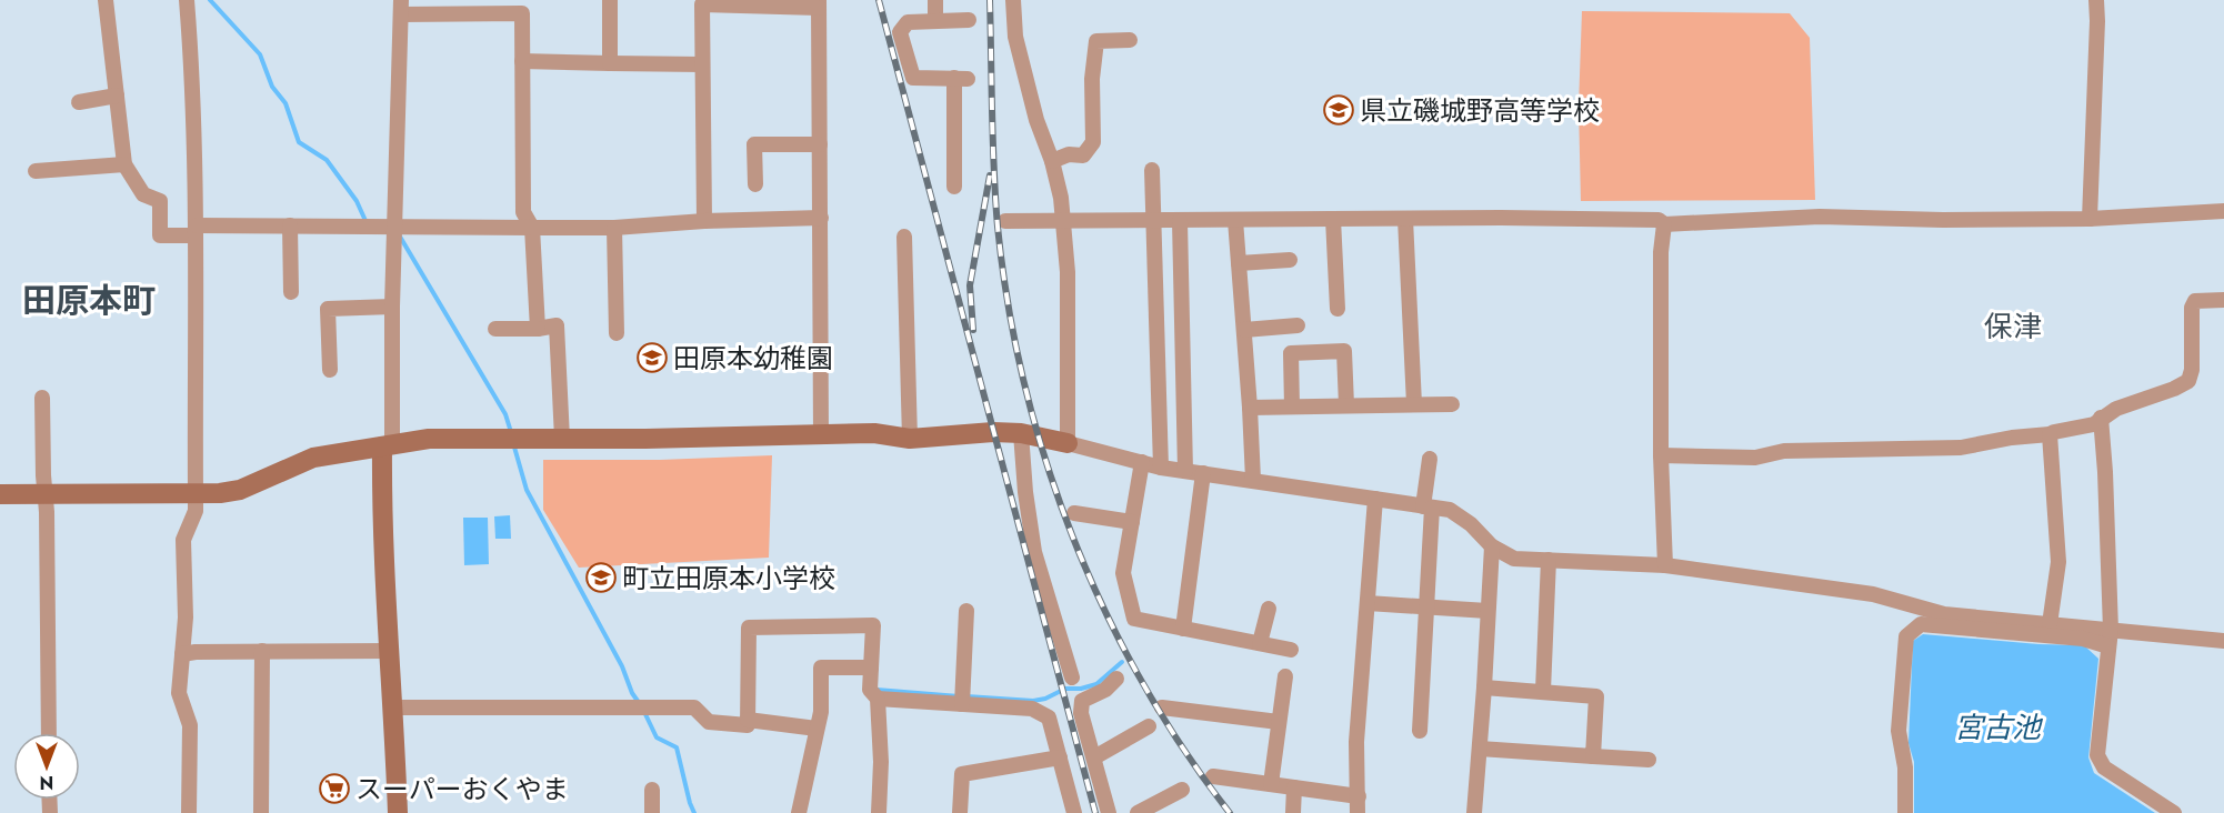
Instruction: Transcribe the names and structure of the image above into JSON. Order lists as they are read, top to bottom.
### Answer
{
  "districts": ["田原本町", "保津"],
  "water": ["宮古池"],
  "places": {
    "school or university": ["県立磯城野高等学校", "田原本幼稚園", "町立田原本小学校"],
    "supermarket": ["スーパーおくやま"]
  },
  "north": "bottom"
}
